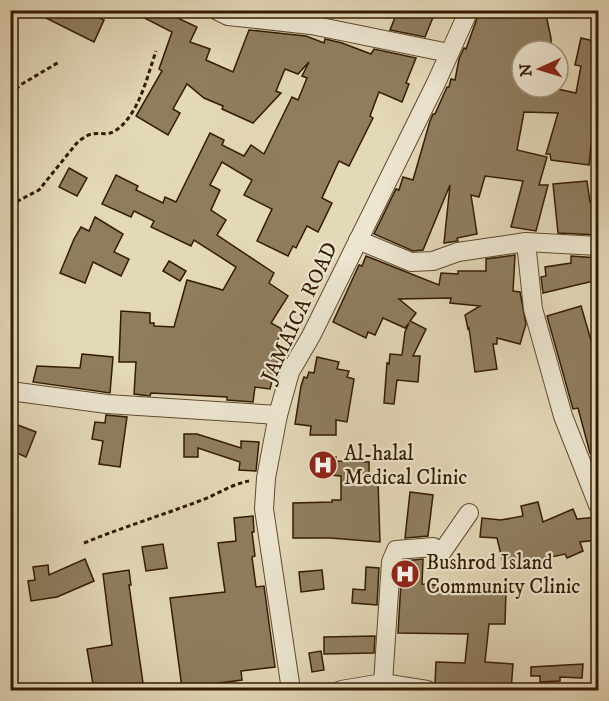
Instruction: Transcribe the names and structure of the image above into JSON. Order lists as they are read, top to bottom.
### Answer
{
  "streets": {
    "street": ["JAMAICA ROAD"]
  },
  "places": {
    "hospital": ["Al-halal Medical Clinic", "Bushrod Island Community Clinic"]
  },
  "north": "left"
}
